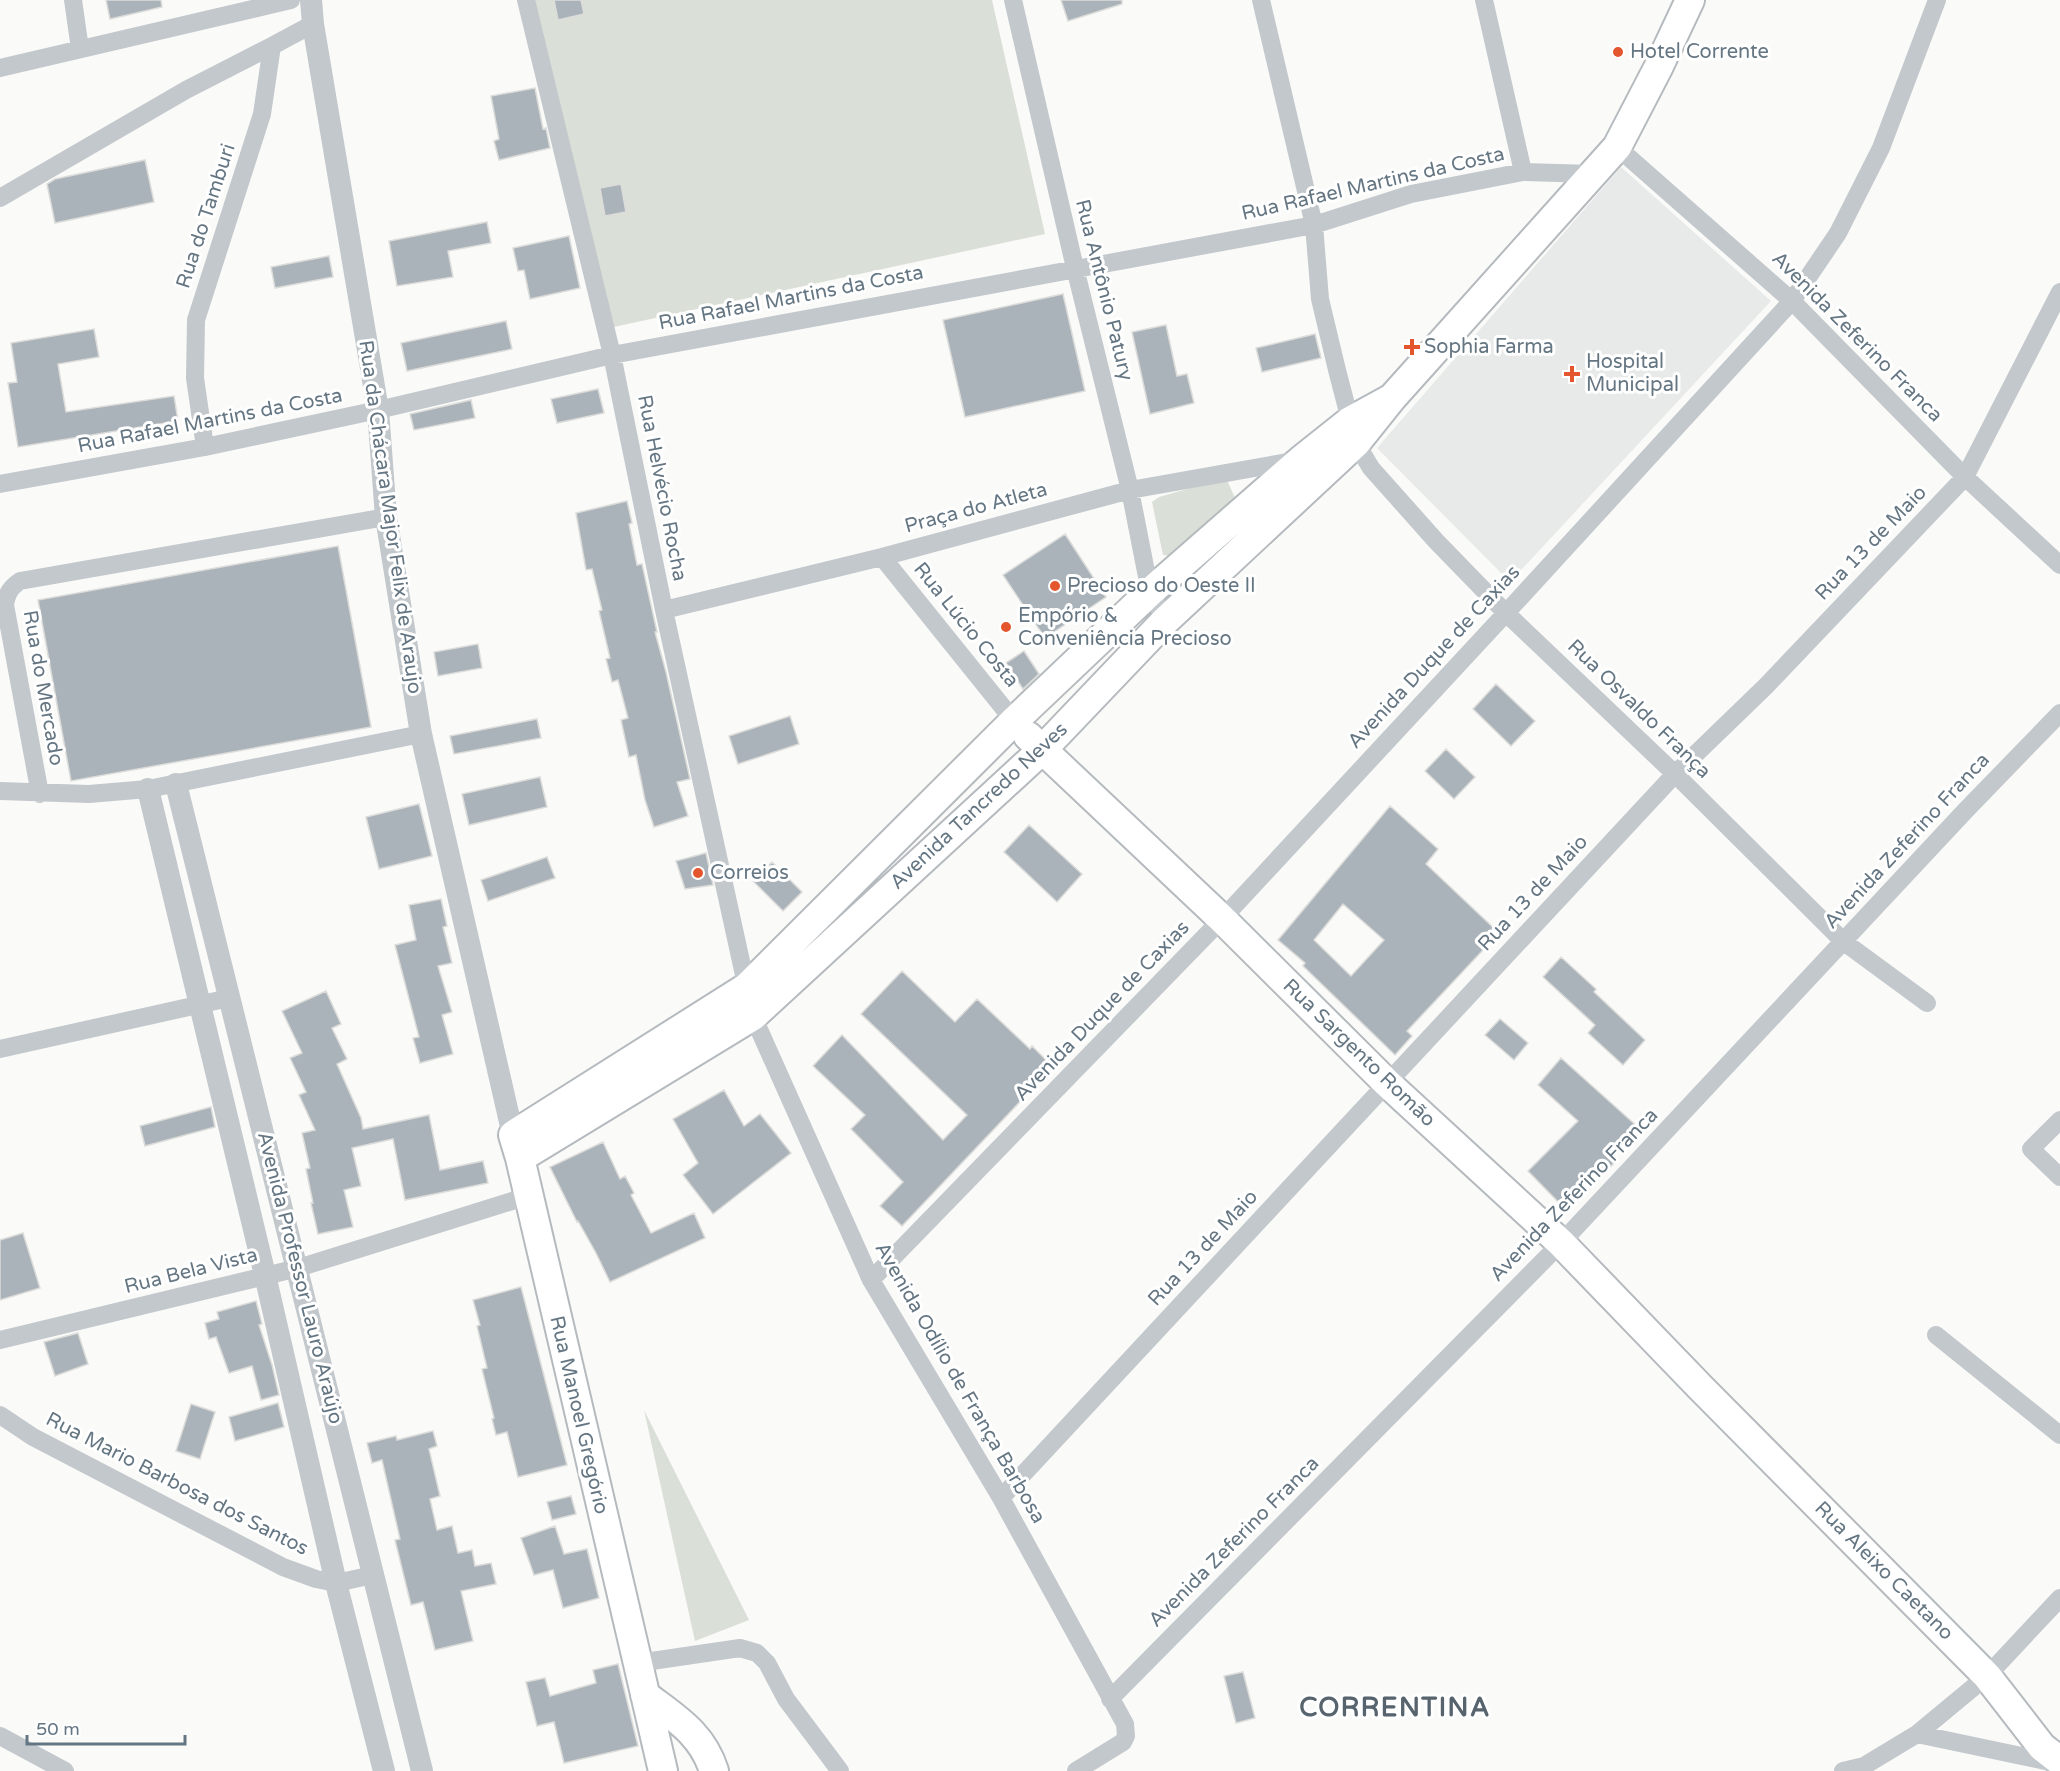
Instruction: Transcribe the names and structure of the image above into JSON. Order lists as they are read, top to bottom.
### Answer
{
  "streets": {
    "main road": [
      "Avenida Tancredo Neves",
      "Rua Sargento Romão",
      "Rua Manoel Gregório",
      "Rua Aleixo Caetano"
    ],
    "street": [
      "Rua Rafael Martins da Costa",
      "Rua do Tamburi",
      "Rua Antônio Patury",
      "Avenida Zeferino Franca",
      "Rua Helvécio Rocha",
      "Praça do Atleta",
      "Rua da Chácara Major Felix de Araujo",
      "Rua 13 de Maio",
      "Rua Lúcio Costa",
      "Avenida Duque de Caxias",
      "Rua do Mercado",
      "Rua Osvaldo França",
      "Rua Bela Vista",
      "Avenida Professor Lauro Araújo",
      "Avenida Odílio de França Barbosa",
      "Rua Mario Barbosa dos Santos"
    ]
  },
  "crossings": [
    ["Rua Rafael Martins da Costa", "Rua do Tamburi"],
    ["Rua Rafael Martins da Costa", "Rua Antônio Patury"],
    ["Rua Rafael Martins da Costa", "Rua Helvécio Rocha"],
    ["Rua Rafael Martins da Costa", "Rua da Chácara Major Felix de Araujo"],
    ["Rua Rafael Martins da Costa", "Rua Osvaldo França"],
    ["Rua Rafael Martins da Costa", "Avenida Tancredo Neves"],
    ["Rua Antônio Patury", "Praça do Atleta"],
    ["Rua Antônio Patury", "Avenida Tancredo Neves"],
    ["Avenida Zeferino Franca", "Rua 13 de Maio"],
    ["Avenida Zeferino Franca", "Avenida Duque de Caxias"],
    ["Avenida Zeferino Franca", "Rua Osvaldo França"],
    ["Avenida Zeferino Franca", "Avenida Tancredo Neves"],
    ["Avenida Zeferino Franca", "Rua Sargento Romão"],
    ["Avenida Zeferino Franca", "Avenida Odílio de França Barbosa"],
    ["Rua Helvécio Rocha", "Praça do Atleta"],
    ["Rua Helvécio Rocha", "Avenida Tancredo Neves"],
    ["Rua Helvécio Rocha", "Avenida Odílio de França Barbosa"],
    ["Praça do Atleta", "Rua Lúcio Costa"],
    ["Praça do Atleta", "Avenida Tancredo Neves"],
    ["Rua da Chácara Major Felix de Araujo", "Rua do Mercado"],
    ["Rua da Chácara Major Felix de Araujo", "Avenida Tancredo Neves"],
    ["Rua da Chácara Major Felix de Araujo", "Rua Manoel Gregório"],
    ["Rua 13 de Maio", "Rua Osvaldo França"],
    ["Rua 13 de Maio", "Rua Sargento Romão"],
    ["Rua 13 de Maio", "Avenida Odílio de França Barbosa"],
    ["Rua Lúcio Costa", "Avenida Tancredo Neves"],
    ["Rua Lúcio Costa", "Rua Sargento Romão"],
    ["Avenida Duque de Caxias", "Rua Osvaldo França"],
    ["Avenida Duque de Caxias", "Rua Sargento Romão"],
    ["Avenida Duque de Caxias", "Avenida Odílio de França Barbosa"],
    ["Rua do Mercado", "Avenida Professor Lauro Araújo"],
    ["Rua Osvaldo França", "Avenida Tancredo Neves"],
    ["Avenida Tancredo Neves", "Rua Sargento Romão"],
    ["Avenida Tancredo Neves", "Avenida Odílio de França Barbosa"],
    ["Avenida Tancredo Neves", "Rua Manoel Gregório"],
    ["Rua Sargento Romão", "Rua Aleixo Caetano"],
    ["Rua Bela Vista", "Avenida Professor Lauro Araújo"],
    ["Rua Bela Vista", "Rua Manoel Gregório"],
    ["Avenida Professor Lauro Araújo", "Rua Mario Barbosa dos Santos"]
  ],
  "districts": ["CORRENTINA"],
  "places": {
    "other": [
      "Hotel Corrente",
      "Precioso do Oeste II",
      "Empório & Conveniência Precioso",
      "Correios"
    ],
    "health": ["Sophia Farma", "Hospital Municipal"]
  },
  "scale_bar": "50 m"
}
